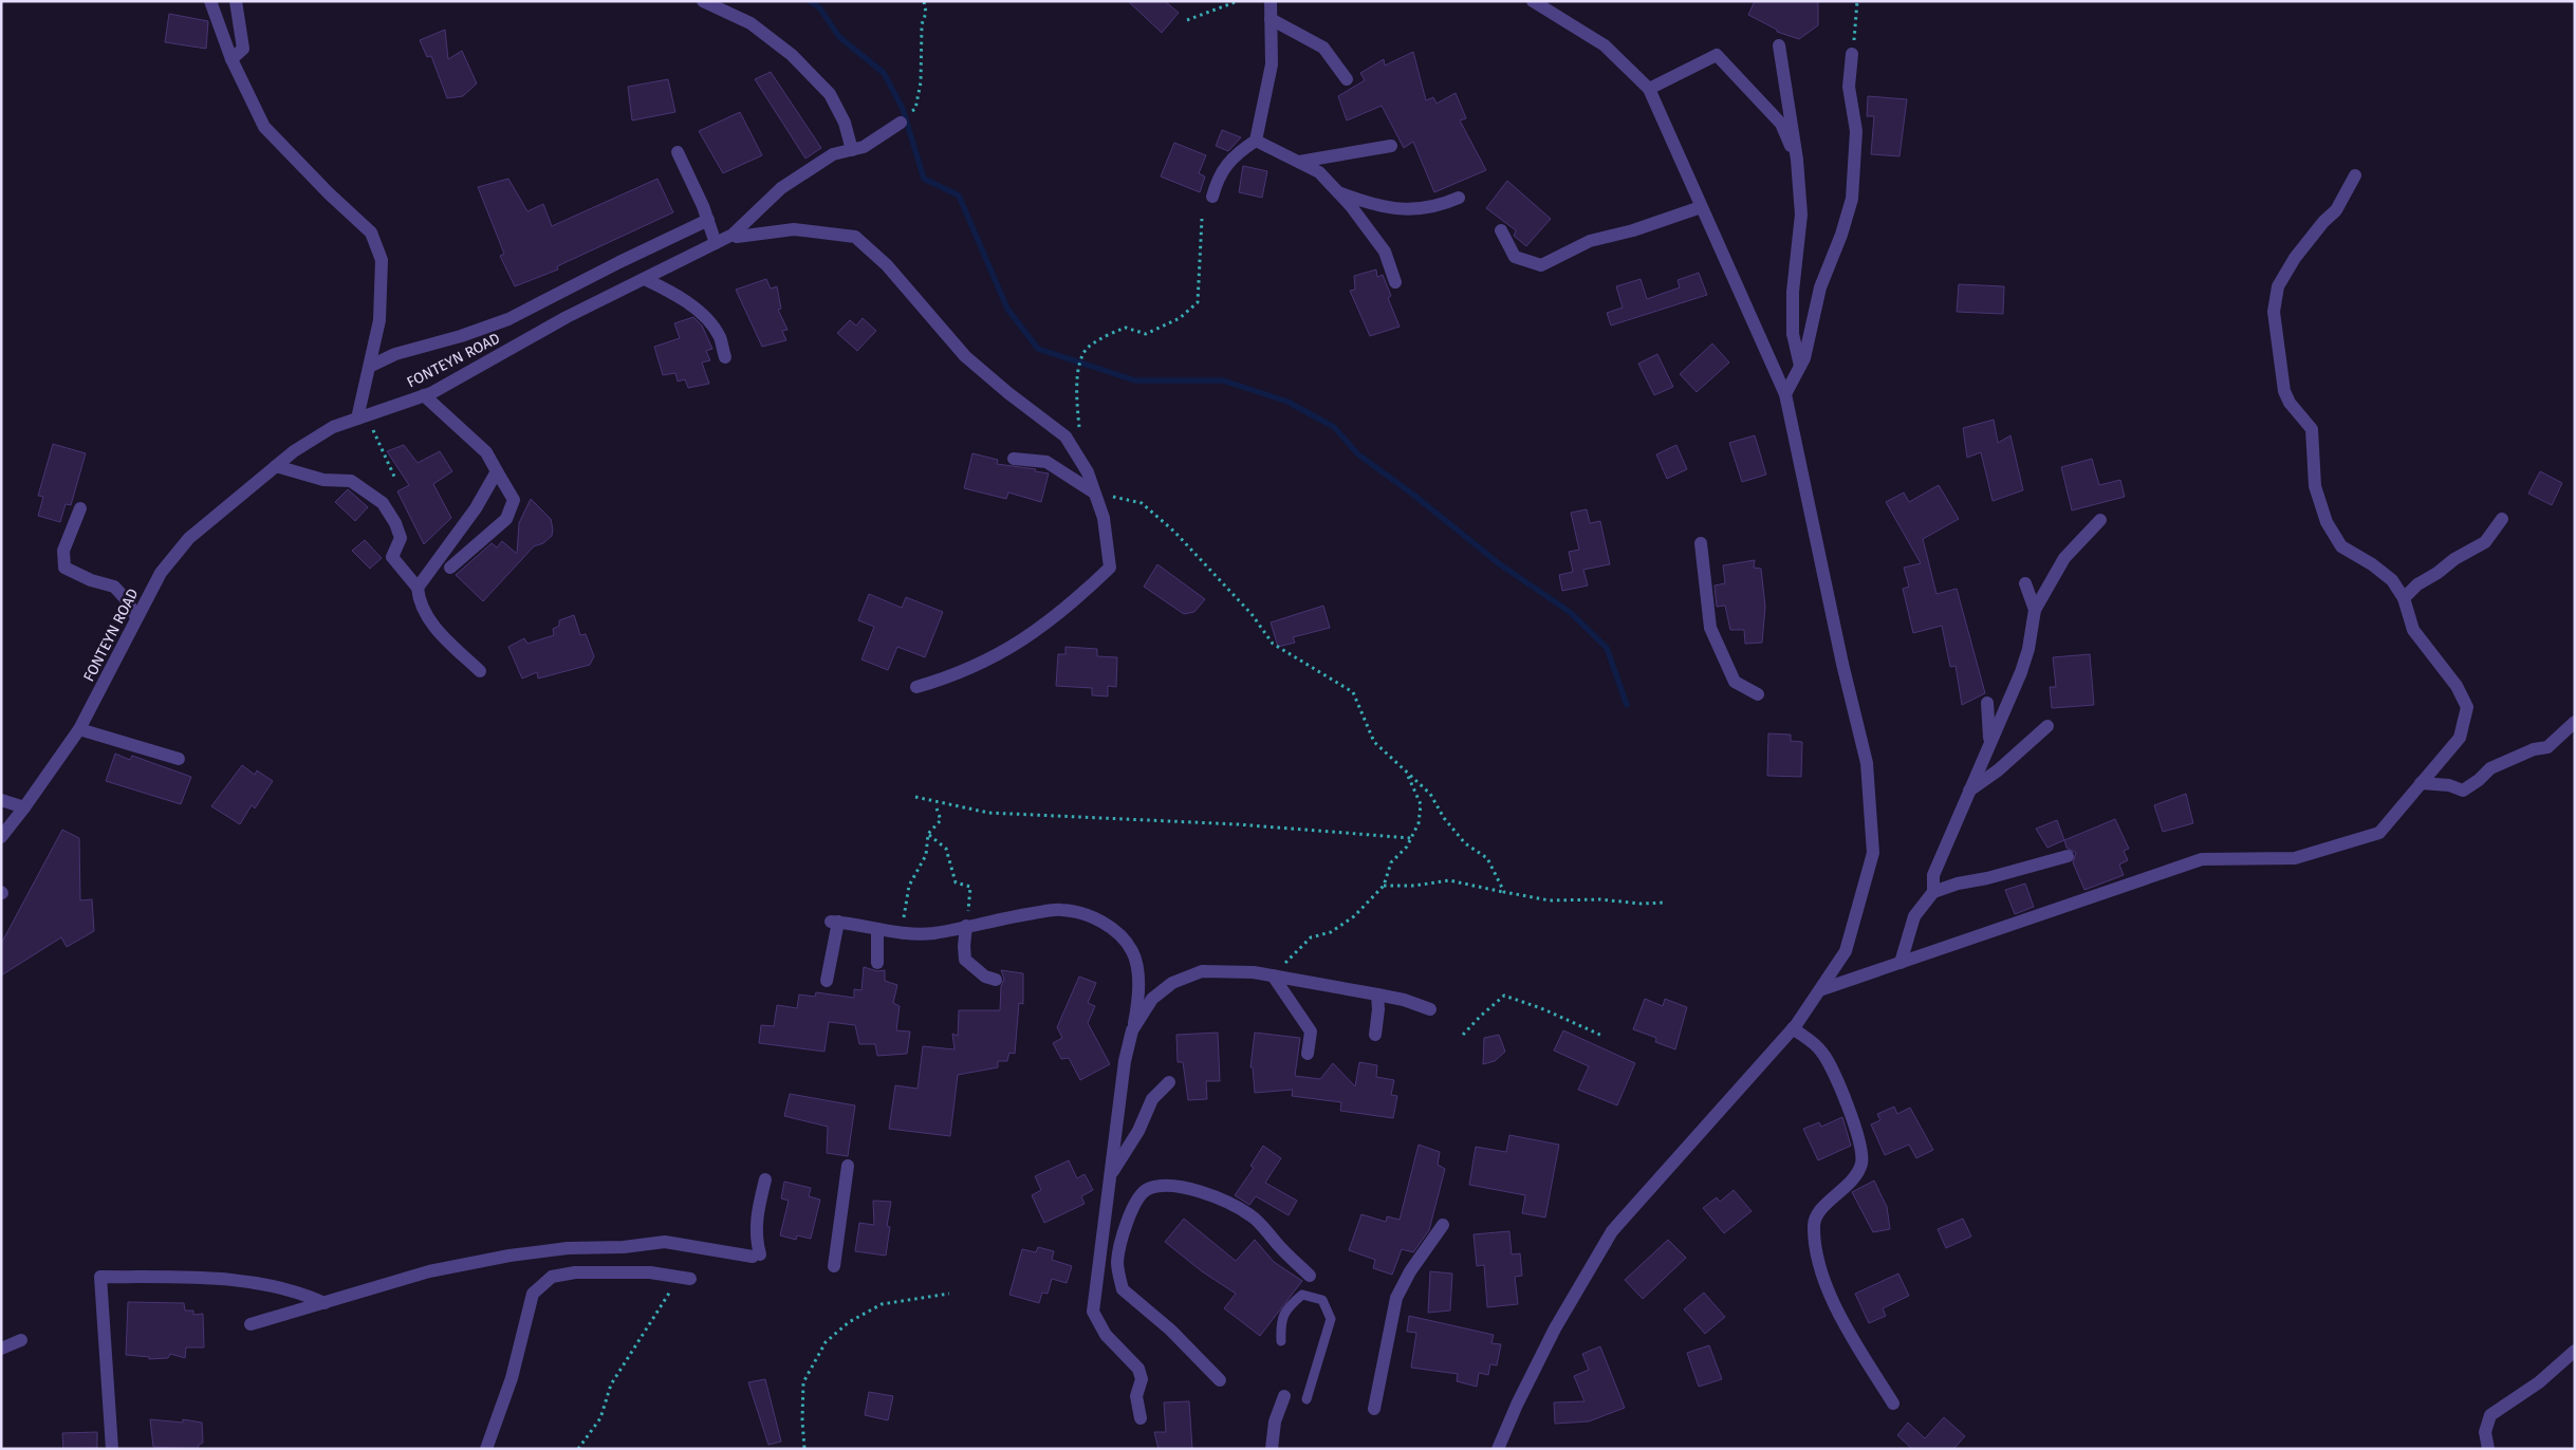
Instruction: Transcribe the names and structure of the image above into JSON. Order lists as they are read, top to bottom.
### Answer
{
  "streets": {
    "street": ["FONTEYN ROAD"]
  }
}
